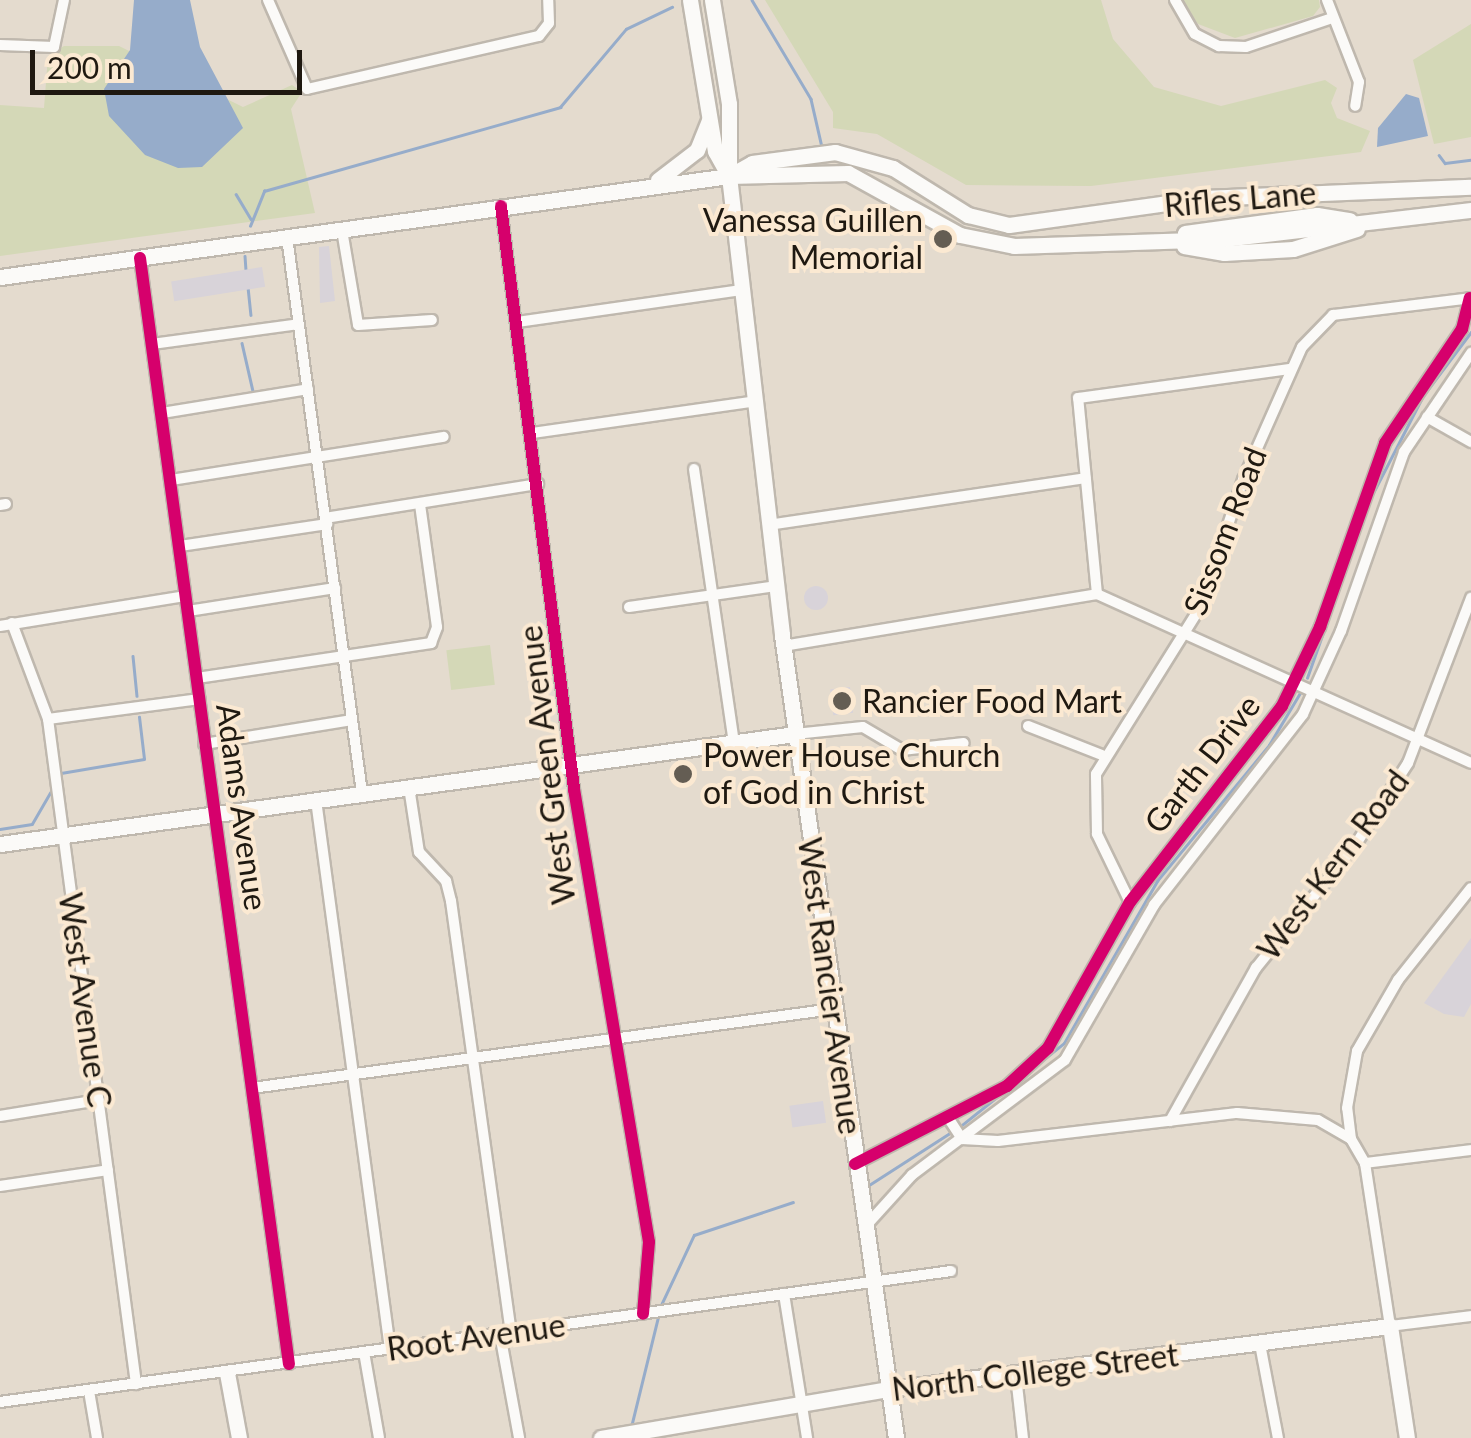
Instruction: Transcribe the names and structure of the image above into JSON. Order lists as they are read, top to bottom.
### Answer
{
  "streets": {
    "street": [
      "Rifles Lane",
      "Sissom Road",
      "Garth Drive",
      "West Green Avenue",
      "Adams Avenue",
      "West Kern Road",
      "West Rancier Avenue",
      "West Avenue C",
      "Root Avenue",
      "North College Street"
    ]
  },
  "crossings": [
    ["Rifles Lane", "West Rancier Avenue"],
    ["Sissom Road", "Garth Drive"],
    ["Garth Drive", "West Rancier Avenue"],
    ["West Green Avenue", "Root Avenue"],
    ["Adams Avenue", "Root Avenue"],
    ["West Rancier Avenue", "Root Avenue"],
    ["West Rancier Avenue", "North College Street"],
    ["West Avenue C", "Root Avenue"]
  ],
  "places": ["Vanessa Guillen Memorial", "Rancier Food Mart", "Power House Church of God in Christ"],
  "scale_bar": "200 m"
}
